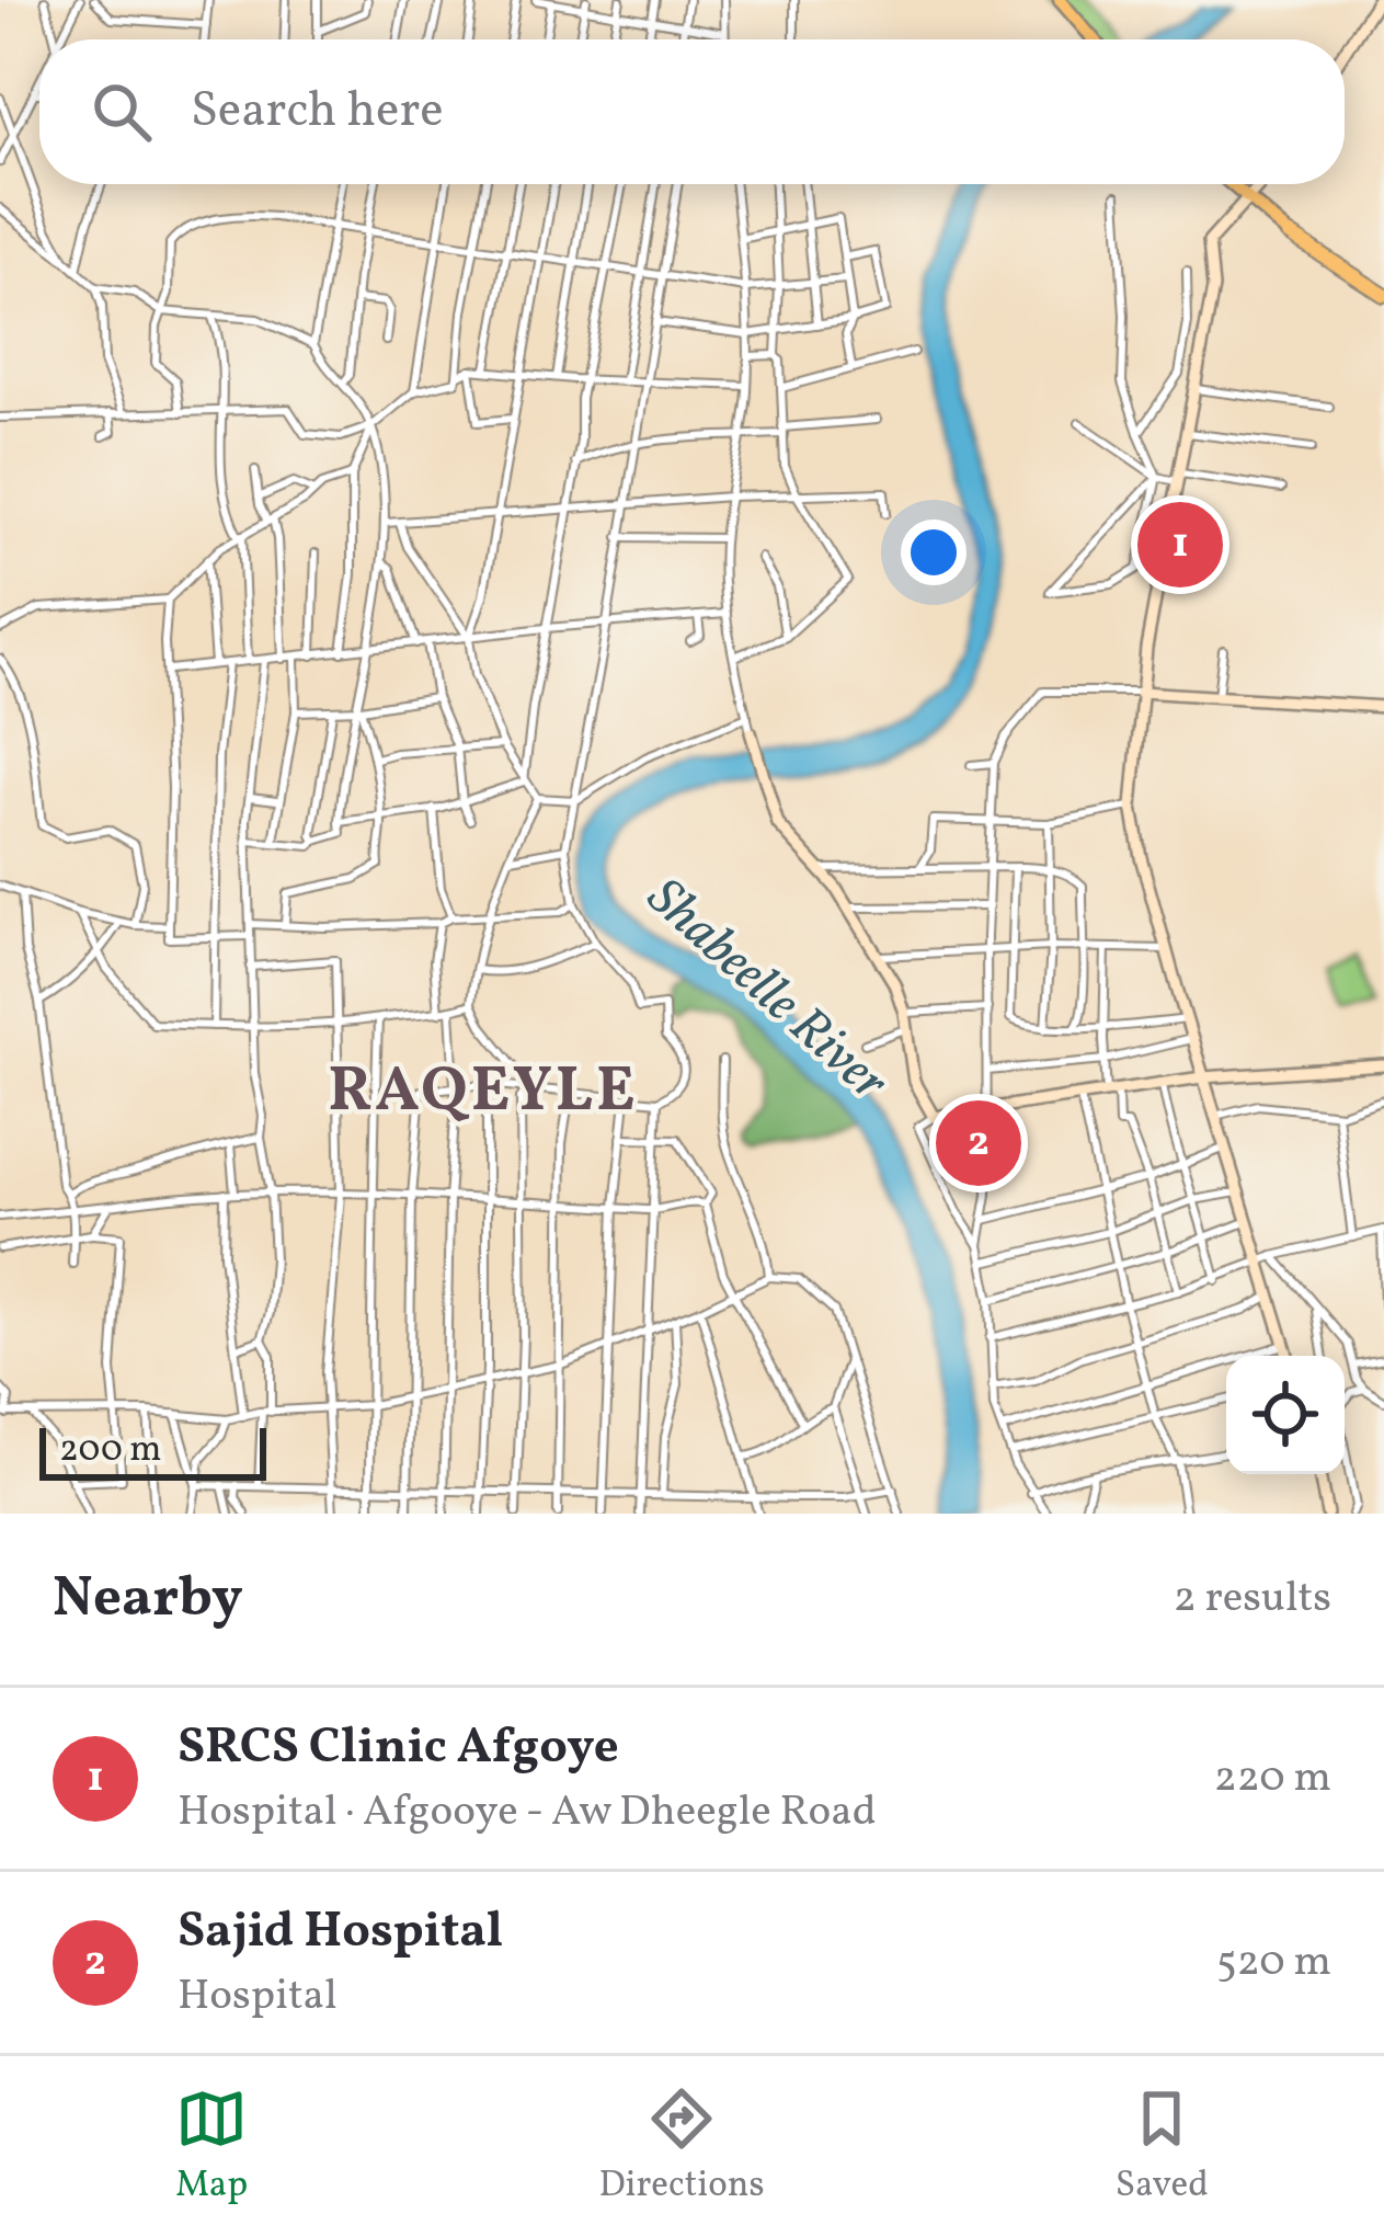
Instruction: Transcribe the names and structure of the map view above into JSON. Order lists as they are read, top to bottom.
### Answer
{
  "districts": ["RAQEYLE"],
  "water": ["Shabeelle River"],
  "scale_bar": "200 m",
  "page": {
    "search": "Search here",
    "pins": ["1", "2"],
    "scale": "200 m",
    "heading": ["Nearby", "2 results"],
    "list": [
      {
        "mark": "1",
        "name": "SRCS Clinic Afgoye",
        "note": "Hospital · Afgooye - Aw Dheegle Road",
        "value": "220 m"
      },
      {
        "mark": "2",
        "name": "Sajid Hospital",
        "note": "Hospital",
        "value": "520 m"
      }
    ],
    "nav": ["Map", "Directions", "Saved"]
  }
}
